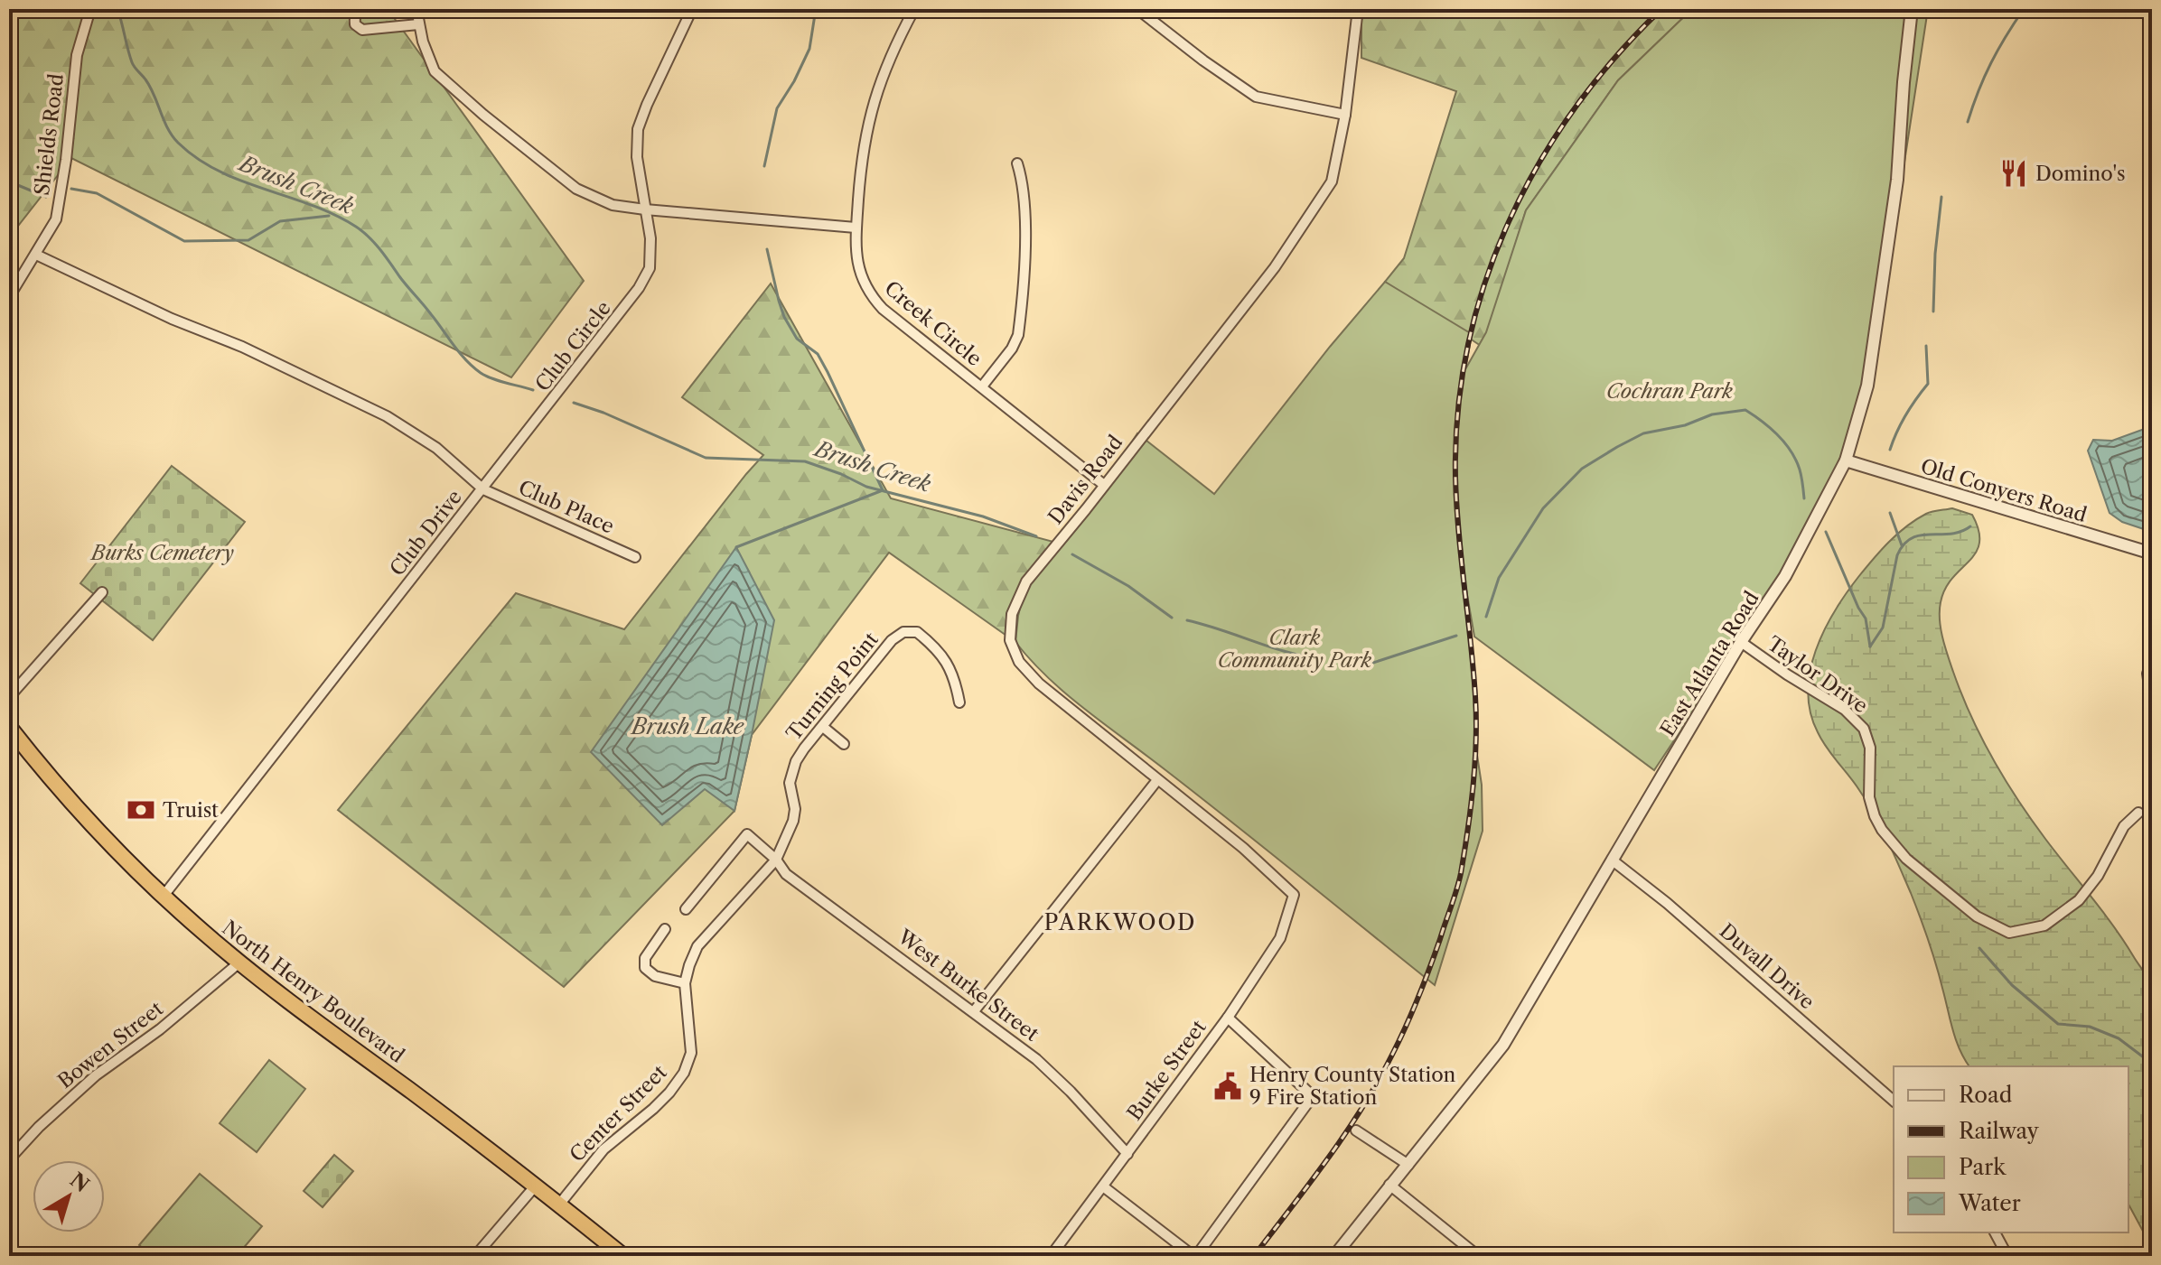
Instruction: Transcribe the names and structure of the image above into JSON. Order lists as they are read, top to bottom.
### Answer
{
  "streets": {
    "highway": ["North Henry Boulevard"],
    "street": [
      "Shields Road",
      "Creek Circle",
      "Club Circle",
      "Davis Road",
      "Old Conyers Road",
      "Club Place",
      "Club Drive",
      "East Atlanta Road",
      "Taylor Drive",
      "Turning Point",
      "Duvall Drive",
      "West Burke Street",
      "Bowen Street",
      "Burke Street",
      "Center Street"
    ]
  },
  "crossings": [
    ["Shields Road", "Club Drive"],
    ["Creek Circle", "Davis Road"],
    ["Club Circle", "Club Place"],
    ["Club Circle", "Club Drive"],
    ["Davis Road", "Burke Street"],
    ["Old Conyers Road", "East Atlanta Road"],
    ["Club Place", "Club Drive"],
    ["Club Drive", "North Henry Boulevard"],
    ["East Atlanta Road", "Taylor Drive"],
    ["East Atlanta Road", "Duvall Drive"],
    ["Turning Point", "West Burke Street"],
    ["Turning Point", "Center Street"],
    ["West Burke Street", "Burke Street"],
    ["West Burke Street", "Center Street"],
    ["North Henry Boulevard", "Bowen Street"],
    ["North Henry Boulevard", "Center Street"]
  ],
  "districts": ["PARKWOOD"],
  "water": ["Brush Creek", "Brush Lake"],
  "parks": ["Cochran Park", "Burks Cemetery", "Clark Community Park"],
  "places": {
    "restaurant": ["Domino's"],
    "bank": ["Truist"],
    "public building": ["Henry County Station 9 Fire Station"]
  },
  "legend": [
    "Road",
    "Railway",
    "Park",
    "Water"
  ],
  "north": "top right"
}
